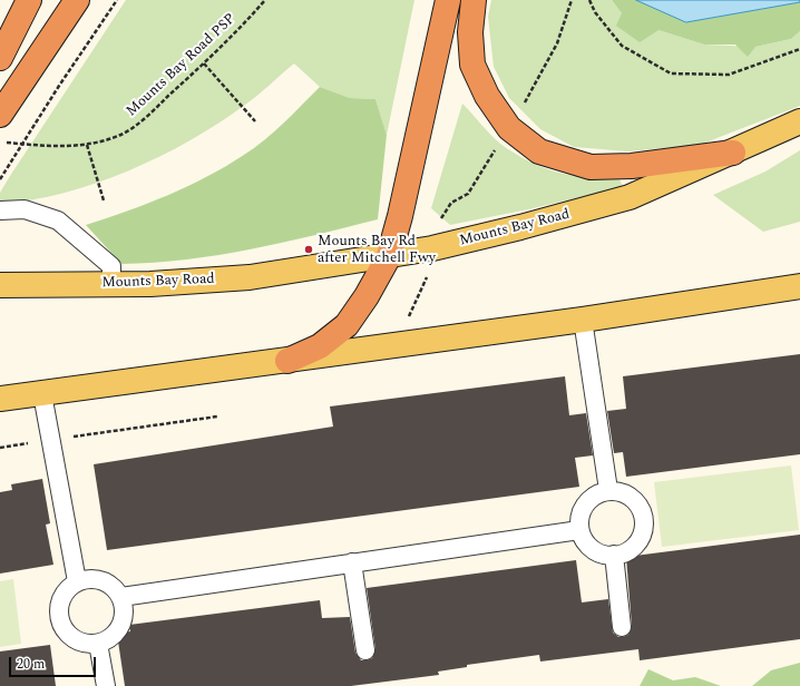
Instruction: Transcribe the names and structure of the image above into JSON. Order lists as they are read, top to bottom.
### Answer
{
  "streets": {
    "main road": ["Mounts Bay Road"],
    "path": ["Mounts Bay Road PSP"]
  },
  "places": ["Mounts Bay Rd after Mitchell Fwy"],
  "scale_bar": "20 m"
}
